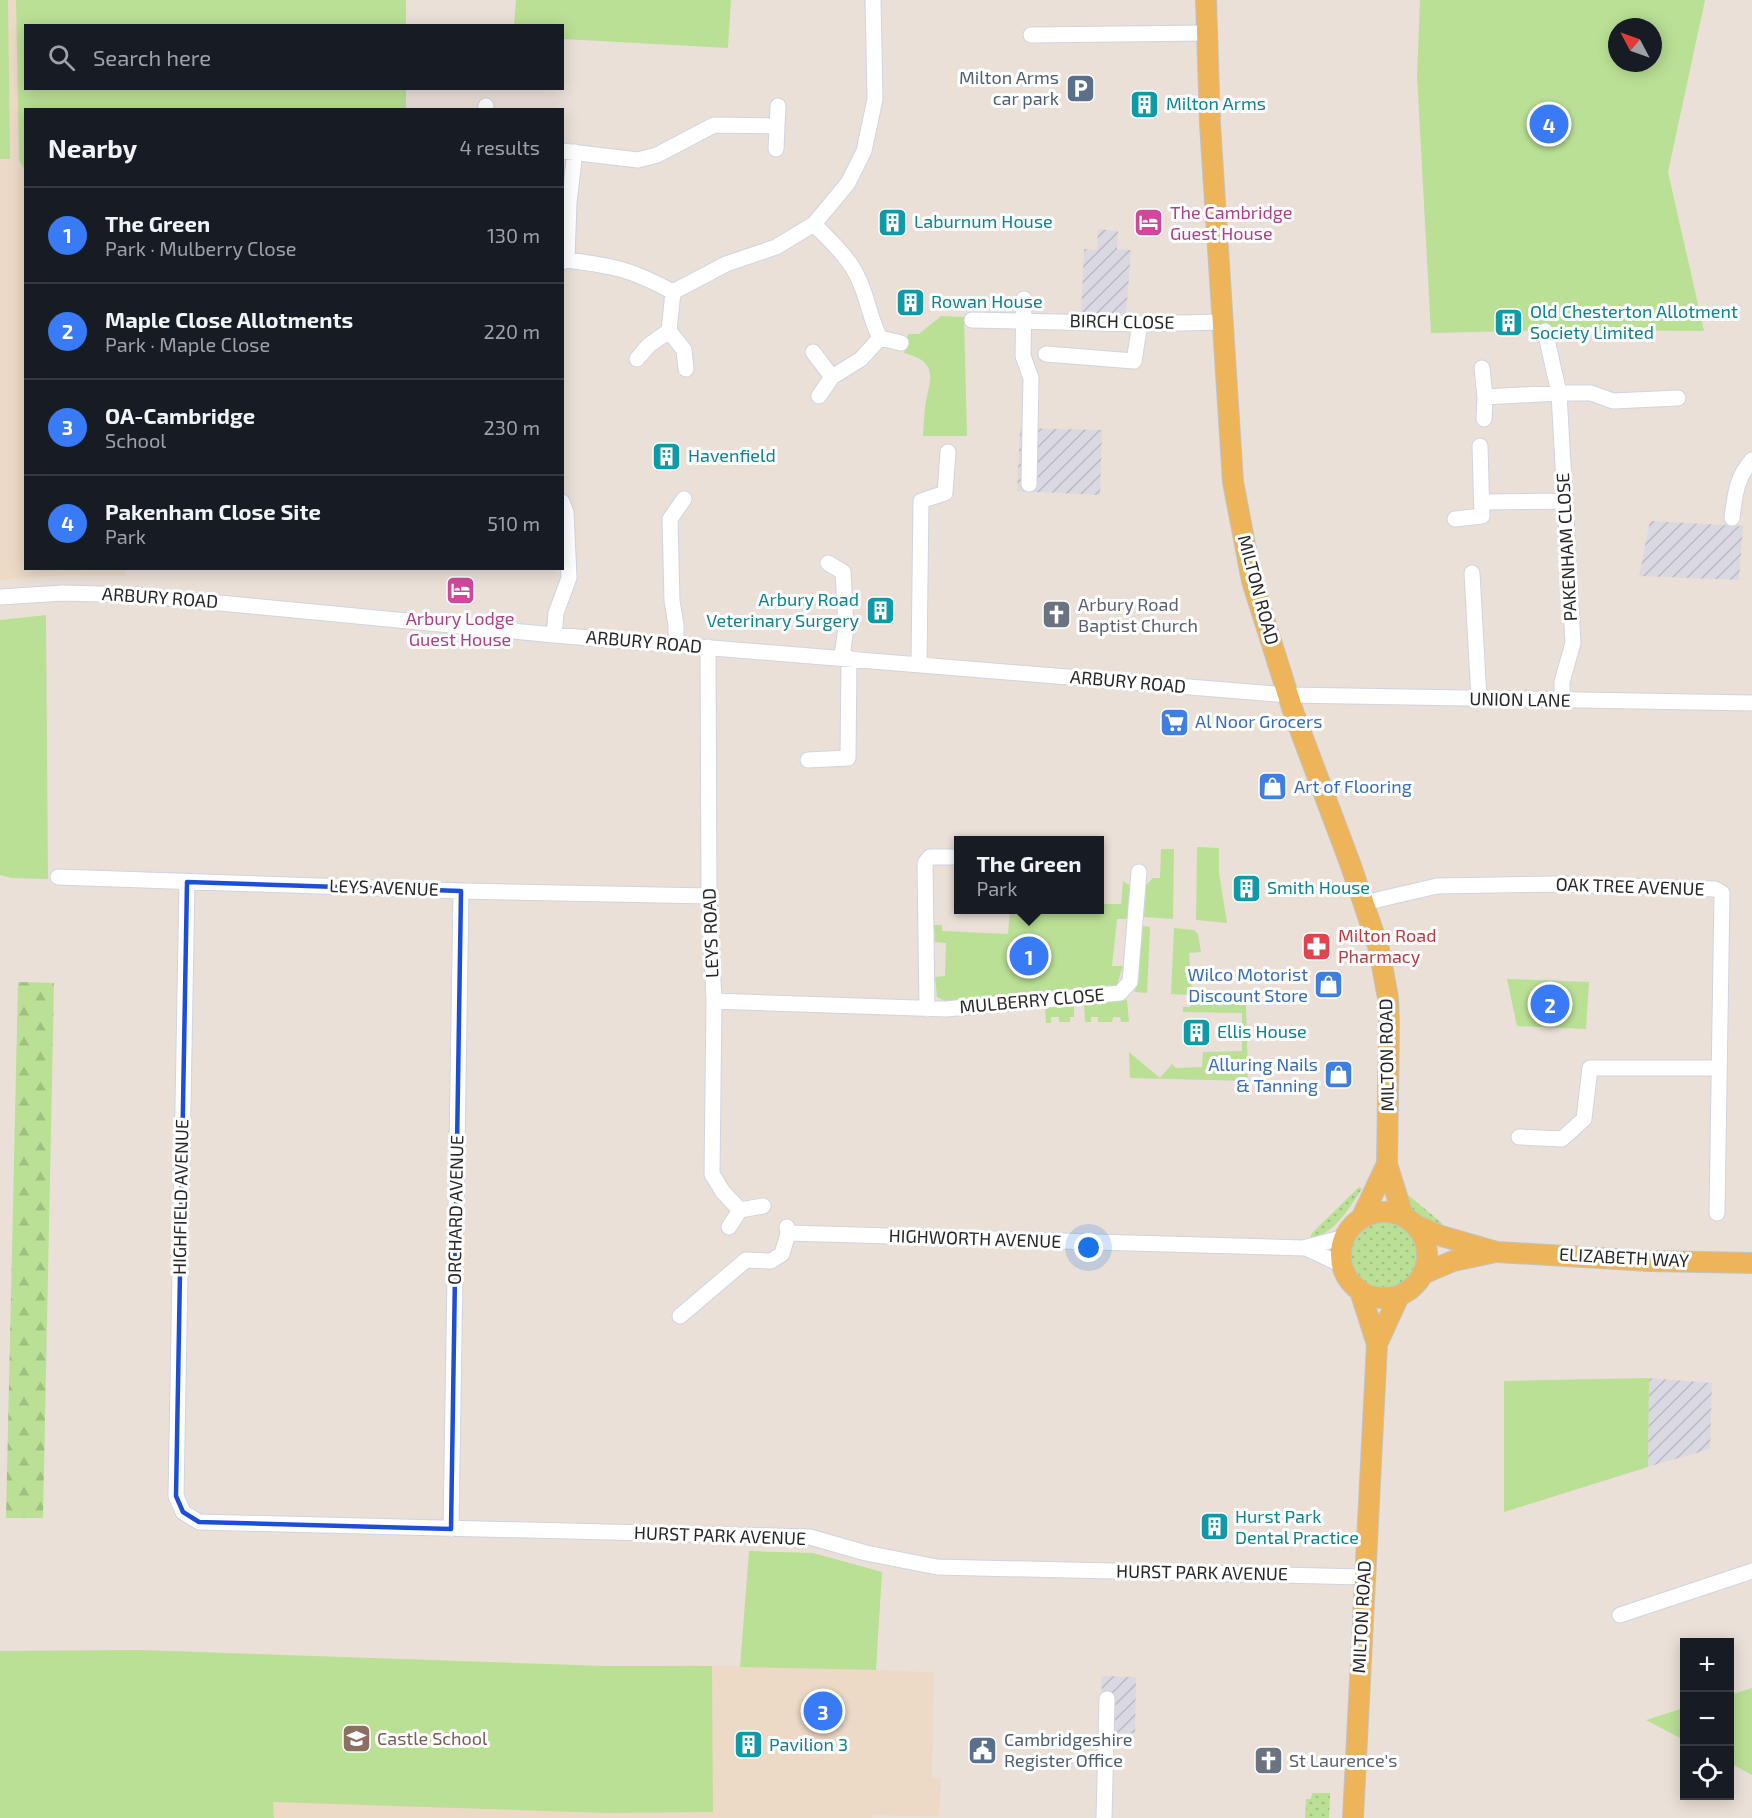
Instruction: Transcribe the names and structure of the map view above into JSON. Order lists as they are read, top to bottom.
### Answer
{
  "streets": {
    "main road": ["MILTON ROAD", "ELIZABETH WAY"],
    "street": [
      "BIRCH CLOSE",
      "PAKENHAM CLOSE",
      "ARBURY ROAD",
      "UNION LANE",
      "OAK TREE AVENUE",
      "LEYS AVENUE",
      "LEYS ROAD",
      "MULBERRY CLOSE",
      "HIGHFIELD AVENUE",
      "ORCHARD AVENUE",
      "HIGHWORTH AVENUE",
      "HURST PARK AVENUE"
    ]
  },
  "crossings": [
    ["BIRCH CLOSE", "MILTON ROAD"],
    ["PAKENHAM CLOSE", "UNION LANE"],
    ["MILTON ROAD", "ARBURY ROAD"],
    ["MILTON ROAD", "UNION LANE"],
    ["MILTON ROAD", "OAK TREE AVENUE"],
    ["MILTON ROAD", "HIGHWORTH AVENUE"],
    ["MILTON ROAD", "ELIZABETH WAY"],
    ["MILTON ROAD", "HURST PARK AVENUE"],
    ["ARBURY ROAD", "UNION LANE"],
    ["ARBURY ROAD", "LEYS ROAD"],
    ["LEYS AVENUE", "LEYS ROAD"],
    ["LEYS AVENUE", "HIGHFIELD AVENUE"],
    ["LEYS AVENUE", "ORCHARD AVENUE"],
    ["LEYS ROAD", "MULBERRY CLOSE"],
    ["HIGHFIELD AVENUE", "HURST PARK AVENUE"],
    ["ORCHARD AVENUE", "HURST PARK AVENUE"],
    ["HIGHWORTH AVENUE", "ELIZABETH WAY"]
  ],
  "places": {
    "parking": ["Milton Arms car park"],
    "building": [
      "Milton Arms",
      "Laburnum House",
      "Rowan House",
      "Old Chesterton Allotment Society Limited",
      "Havenfield",
      "Arbury Road Veterinary Surgery",
      "Smith House",
      "Ellis House",
      "Hurst Park Dental Practice",
      "Pavilion 3"
    ],
    "hotel": ["The Cambridge Guest House", "Arbury Lodge Guest House"],
    "church": ["Arbury Road Baptist Church", "St Laurence's"],
    "supermarket": ["Al Noor Grocers"],
    "shop": ["Art of Flooring", "Wilco Motorist Discount Store", "Alluring Nails & Tanning"],
    "pharmacy": ["Milton Road Pharmacy"],
    "school or university": ["Castle School"],
    "public building": ["Cambridgeshire Register Office"]
  },
  "north": "top left",
  "page": {
    "search": "Search here",
    "pins": [
      "4",
      "1",
      "2",
      "3"
    ],
    "heading": ["Nearby", "4 results"],
    "list": [
      {
        "mark": "1",
        "name": "The Green",
        "note": "Park · Mulberry Close",
        "value": "130 m"
      },
      {
        "mark": "2",
        "name": "Maple Close Allotments",
        "note": "Park · Maple Close",
        "value": "220 m"
      },
      {
        "mark": "3",
        "name": "OA-Cambridge",
        "note": "School",
        "value": "230 m"
      },
      {
        "mark": "4",
        "name": "Pakenham Close Site",
        "note": "Park",
        "value": "510 m"
      }
    ],
    "popup": ["The Green", "Park"],
    "map_buttons": ["+", "−"]
  }
}
